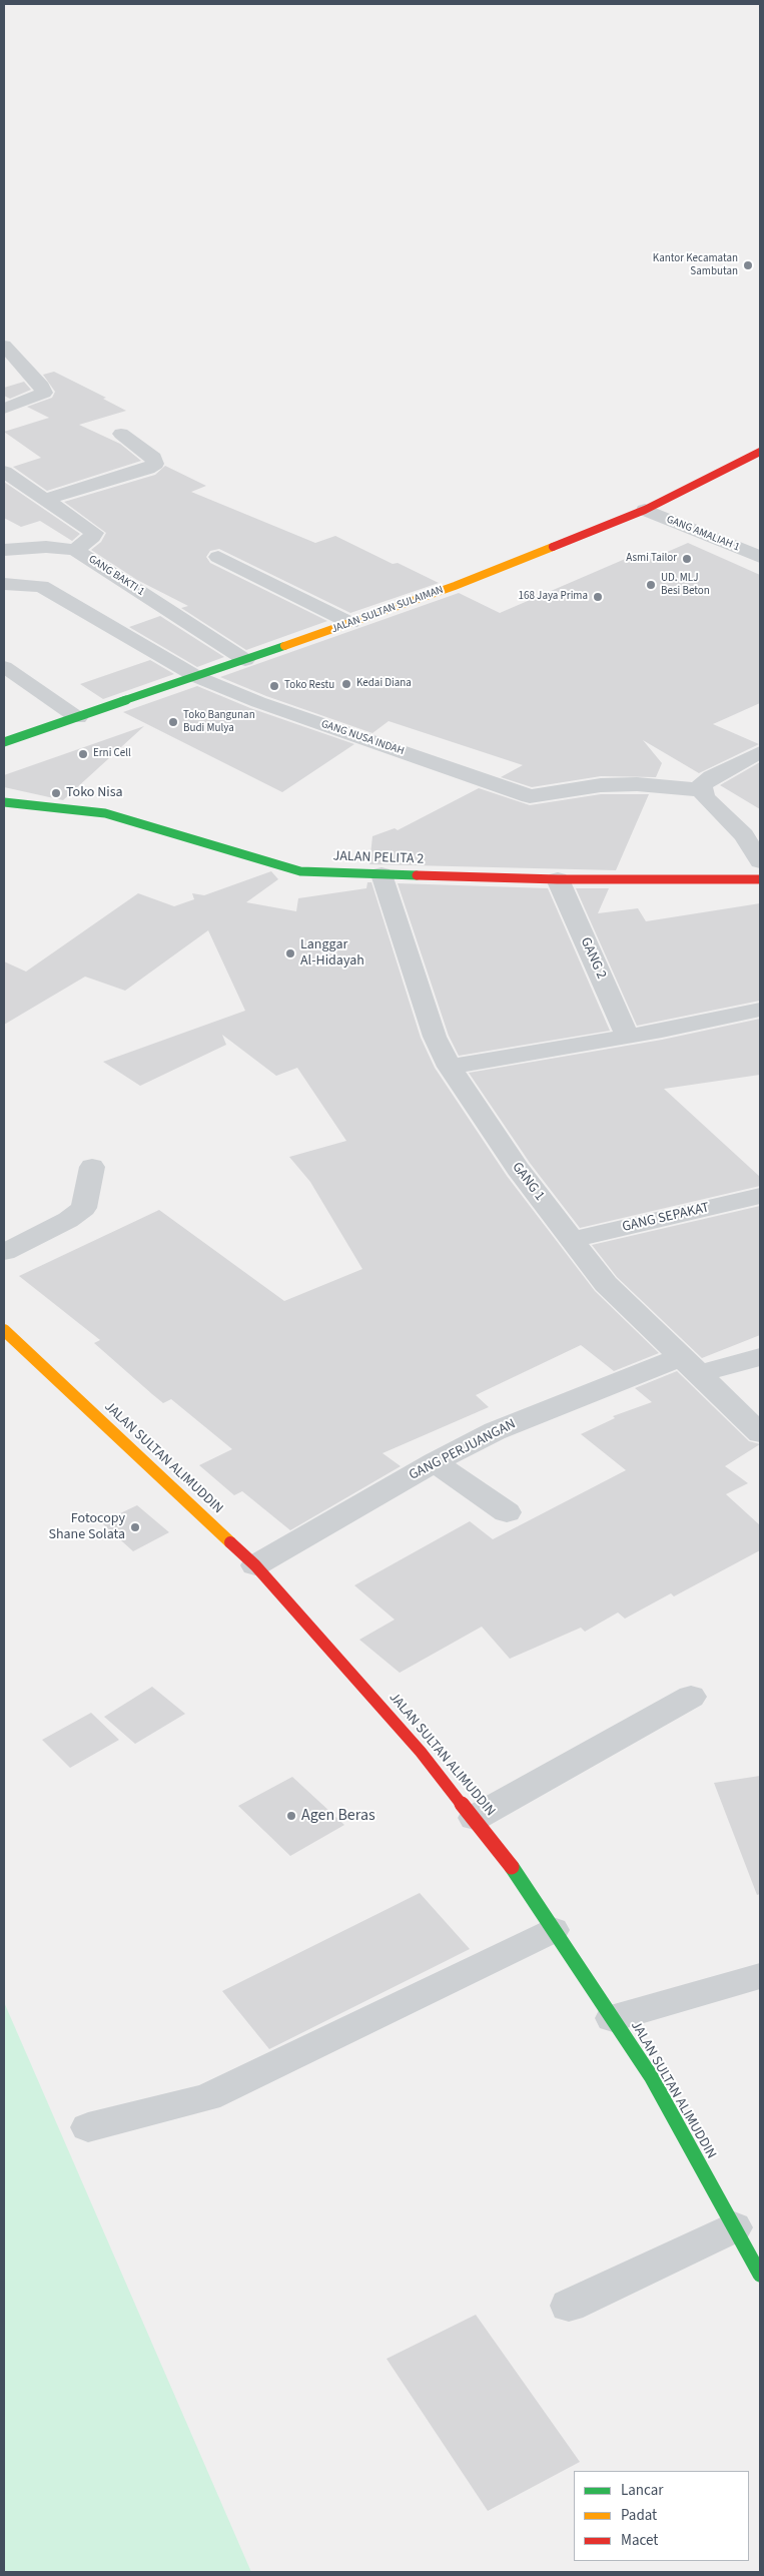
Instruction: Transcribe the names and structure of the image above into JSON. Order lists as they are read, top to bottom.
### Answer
{
  "streets": {
    "main road": ["JALAN SULTAN SULAIMAN", "JALAN PELITA 2", "JALAN SULTAN ALIMUDDIN"],
    "street": [
      "GANG AMALIAH 1",
      "GANG BAKTI 1",
      "GANG NUSA INDAH",
      "GANG 2",
      "GANG 1",
      "GANG SEPAKAT",
      "GANG PERJUANGAN"
    ]
  },
  "crossings": [
    ["GANG AMALIAH 1", "JALAN SULTAN SULAIMAN"],
    ["GANG BAKTI 1", "JALAN SULTAN SULAIMAN"],
    ["JALAN SULTAN SULAIMAN", "GANG NUSA INDAH"],
    ["JALAN PELITA 2", "GANG 2"],
    ["JALAN PELITA 2", "GANG 1"],
    ["GANG 1", "GANG SEPAKAT"],
    ["GANG 1", "GANG PERJUANGAN"],
    ["GANG PERJUANGAN", "JALAN SULTAN ALIMUDDIN"]
  ],
  "places": [
    "Kantor Kecamatan Sambutan",
    "Asmi Tailor",
    "UD. MLJ Besi Beton",
    "168 Jaya Prima",
    "Kedai Diana",
    "Toko Restu",
    "Toko Bangunan Budi Mulya",
    "Erni Cell",
    "Toko Nisa",
    "Langgar Al-Hidayah",
    "Fotocopy Shane Solata",
    "Agen Beras"
  ],
  "legend": ["Lancar", "Padat", "Macet"]
}
